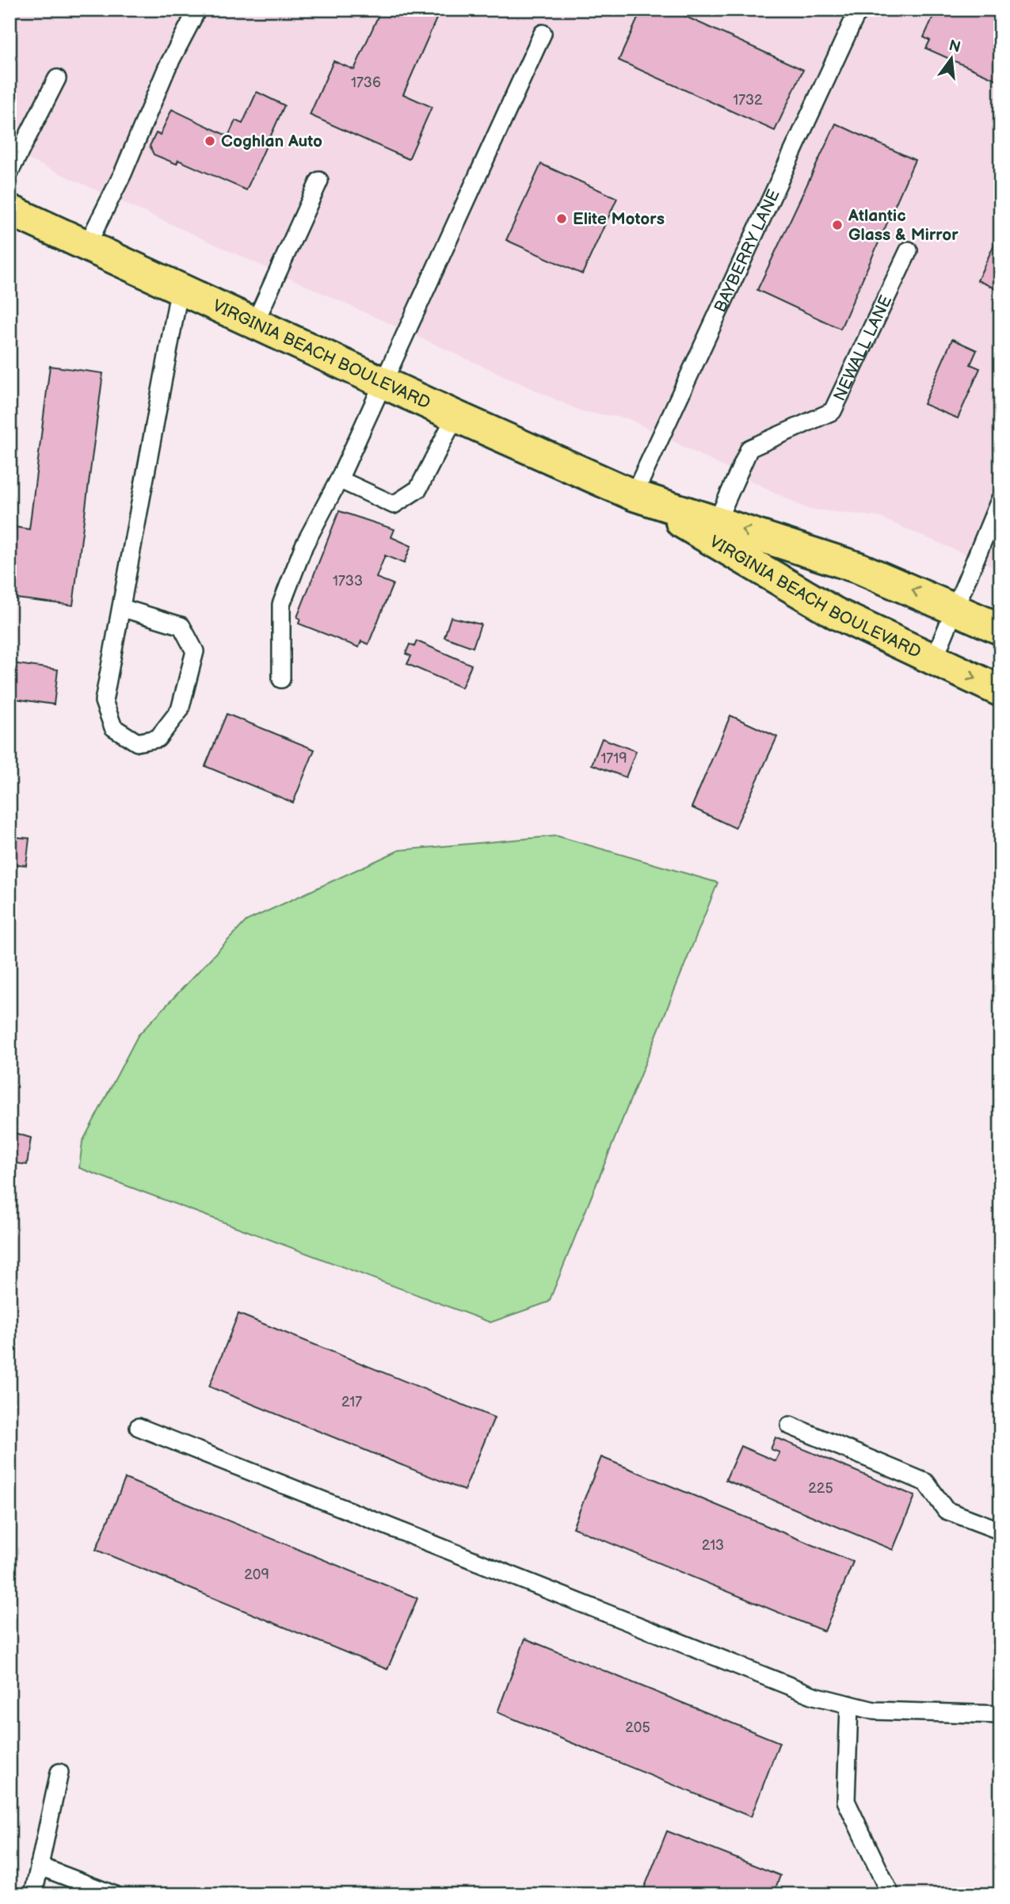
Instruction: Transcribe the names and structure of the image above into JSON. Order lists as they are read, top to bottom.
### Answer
{
  "streets": {
    "main road": ["VIRGINIA BEACH BOULEVARD"],
    "lane": ["BAYBERRY LANE", "NEWALL LANE"]
  },
  "crossings": [
    ["BAYBERRY LANE", "VIRGINIA BEACH BOULEVARD"],
    ["NEWALL LANE", "VIRGINIA BEACH BOULEVARD"]
  ],
  "places": ["Coghlan Auto", "Elite Motors", "Atlantic Glass & Mirror"],
  "house_numbers": [
    "1736",
    "1732",
    "1733",
    "1719",
    "217",
    "225",
    "213",
    "209",
    "205"
  ],
  "north": "top"
}
